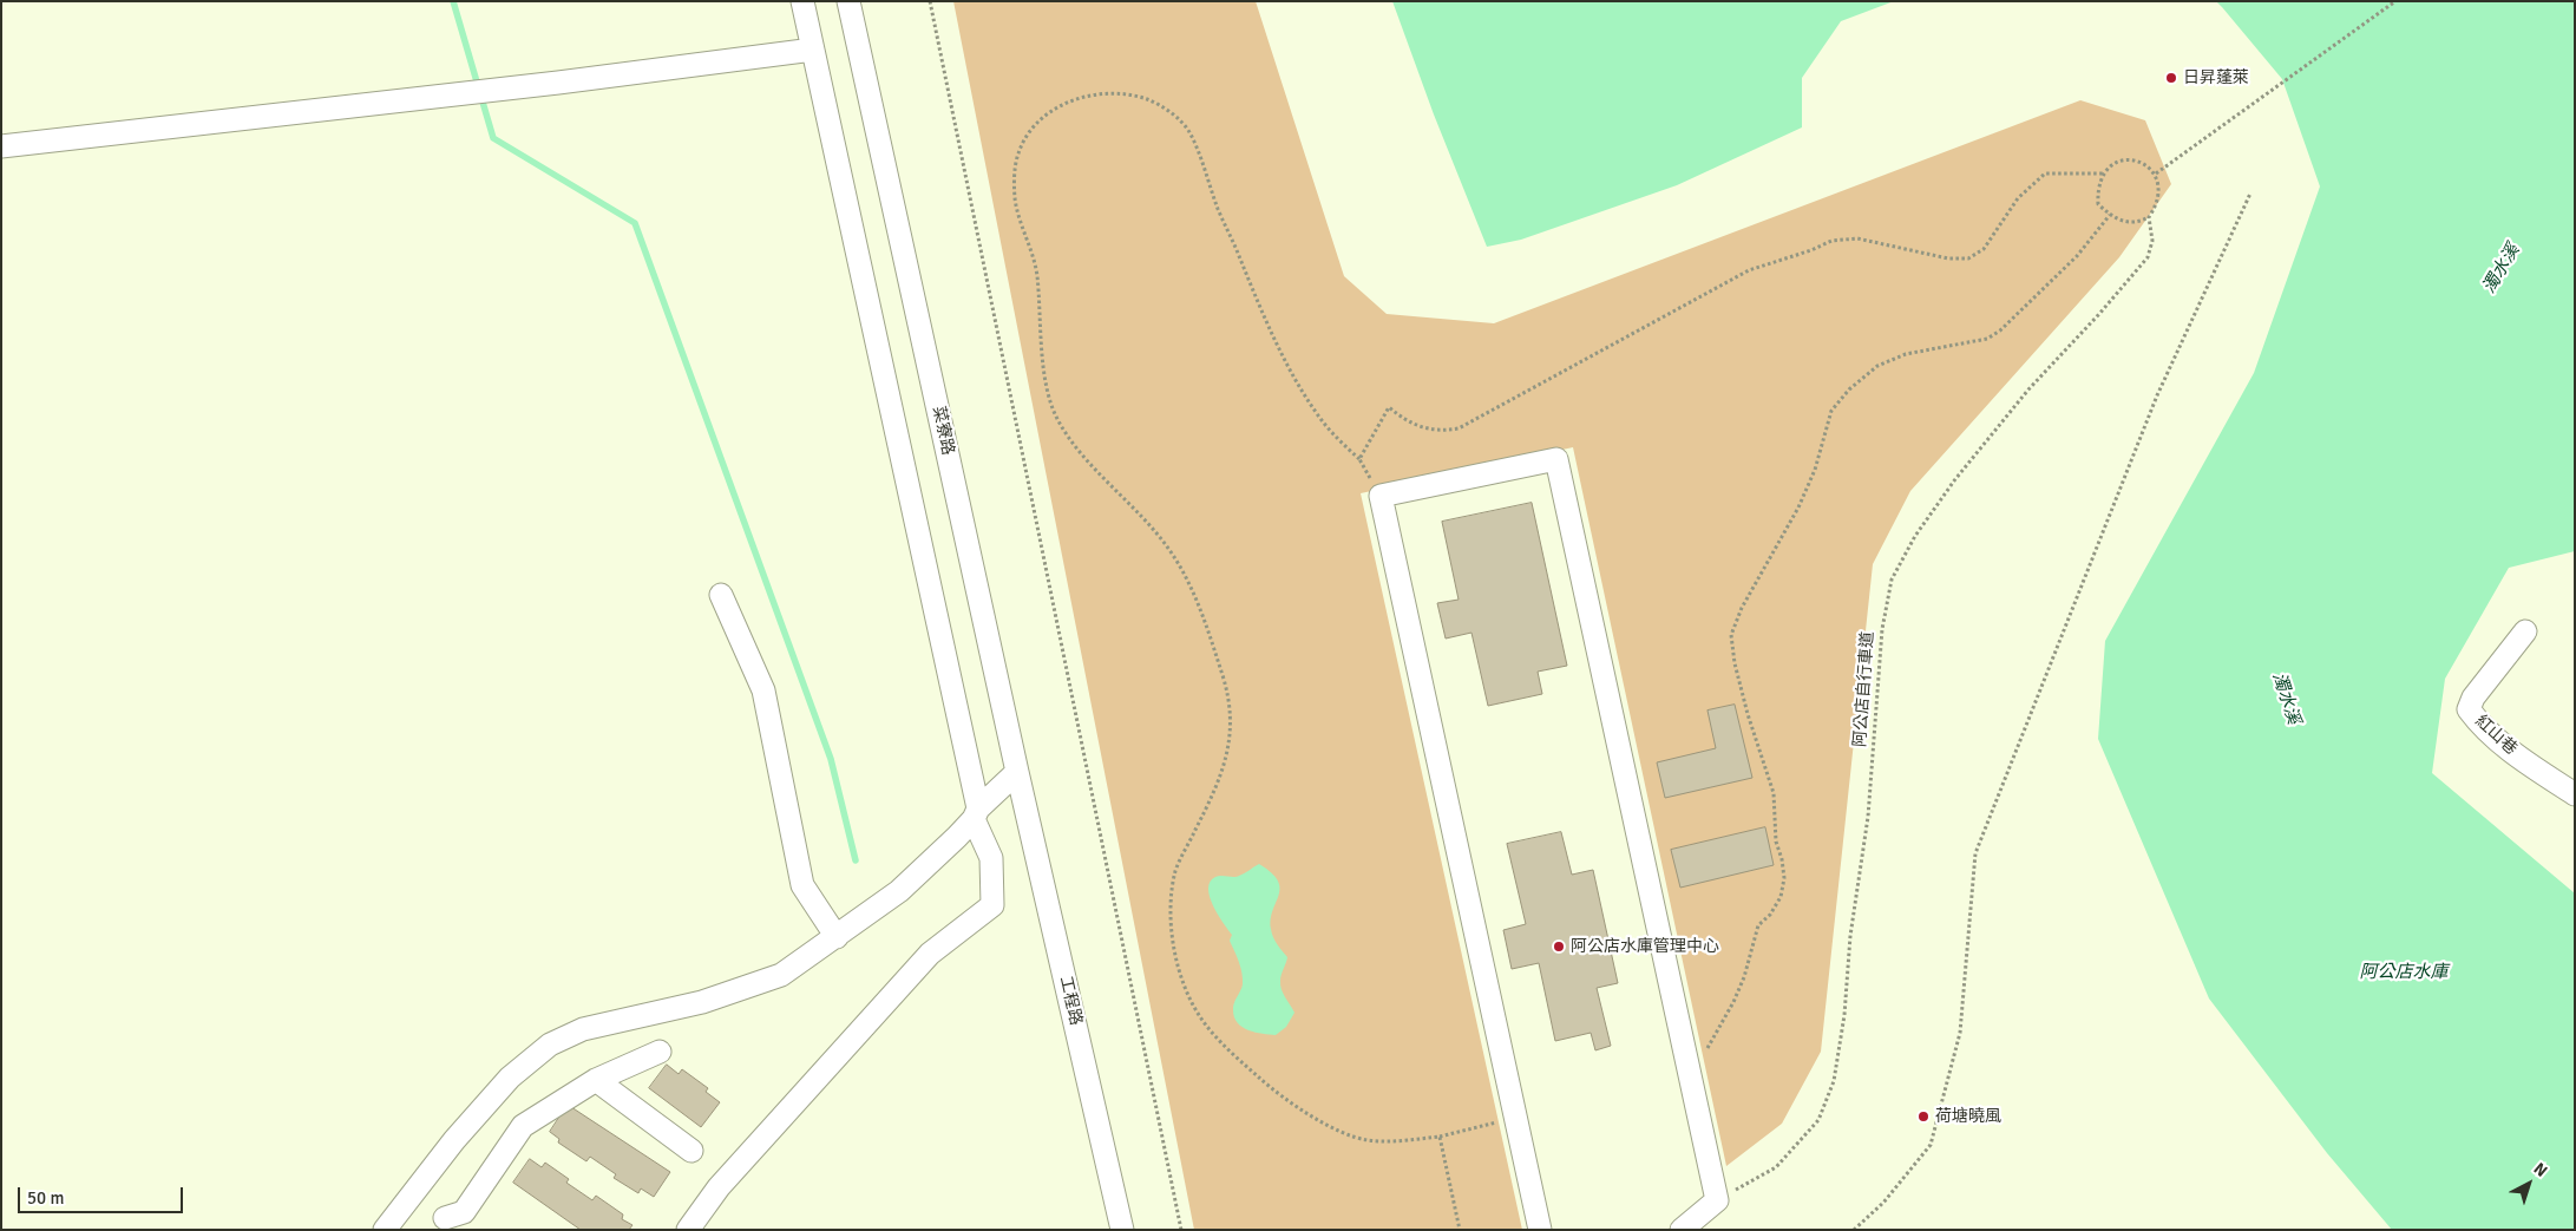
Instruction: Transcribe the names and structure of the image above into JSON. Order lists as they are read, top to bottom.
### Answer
{
  "streets": {
    "street": ["菜寮路", "紅山巷", "工程路"],
    "path": ["阿公店自行車道"]
  },
  "crossings": [
    ["菜寮路", "工程路"]
  ],
  "water": ["濁水溪", "阿公店水庫"],
  "places": ["日昇蓬萊", "阿公店水庫管理中心", "荷塘曉風"],
  "scale_bar": "50 m",
  "north": "top right"
}
